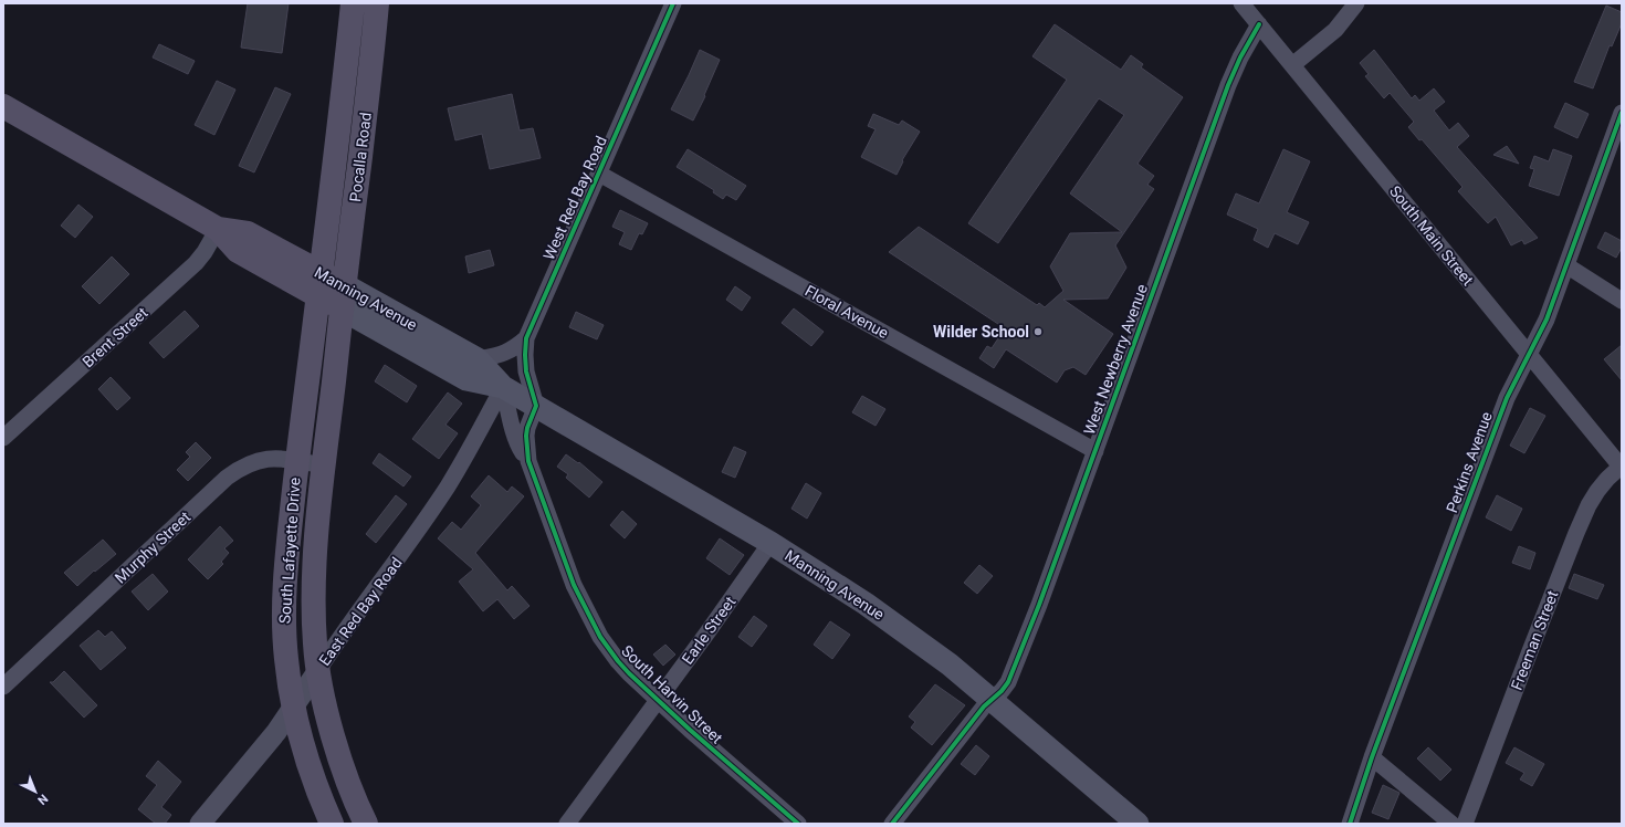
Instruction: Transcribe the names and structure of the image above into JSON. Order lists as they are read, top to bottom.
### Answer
{
  "streets": {
    "main road": ["Pocalla Road", "Manning Avenue", "South Lafayette Drive"],
    "street": [
      "West Red Bay Road",
      "South Main Street",
      "Floral Avenue",
      "Brent Street",
      "West Newberry Avenue",
      "Perkins Avenue",
      "Murphy Street",
      "East Red Bay Road",
      "Earle Street",
      "Freeman Street",
      "South Harvin Street"
    ]
  },
  "crossings": [
    ["Pocalla Road", "Manning Avenue"],
    ["Pocalla Road", "South Lafayette Drive"],
    ["West Red Bay Road", "Manning Avenue"],
    ["West Red Bay Road", "Floral Avenue"],
    ["West Red Bay Road", "South Harvin Street"],
    ["South Main Street", "West Newberry Avenue"],
    ["South Main Street", "Perkins Avenue"],
    ["South Main Street", "Freeman Street"],
    ["Manning Avenue", "Brent Street"],
    ["Manning Avenue", "West Newberry Avenue"],
    ["Manning Avenue", "South Lafayette Drive"],
    ["Manning Avenue", "East Red Bay Road"],
    ["Manning Avenue", "Earle Street"],
    ["Manning Avenue", "South Harvin Street"],
    ["Floral Avenue", "West Newberry Avenue"],
    ["Murphy Street", "South Lafayette Drive"],
    ["South Lafayette Drive", "East Red Bay Road"],
    ["East Red Bay Road", "South Harvin Street"],
    ["Earle Street", "South Harvin Street"]
  ],
  "places": ["Wilder School"],
  "north": "bottom right"
}
